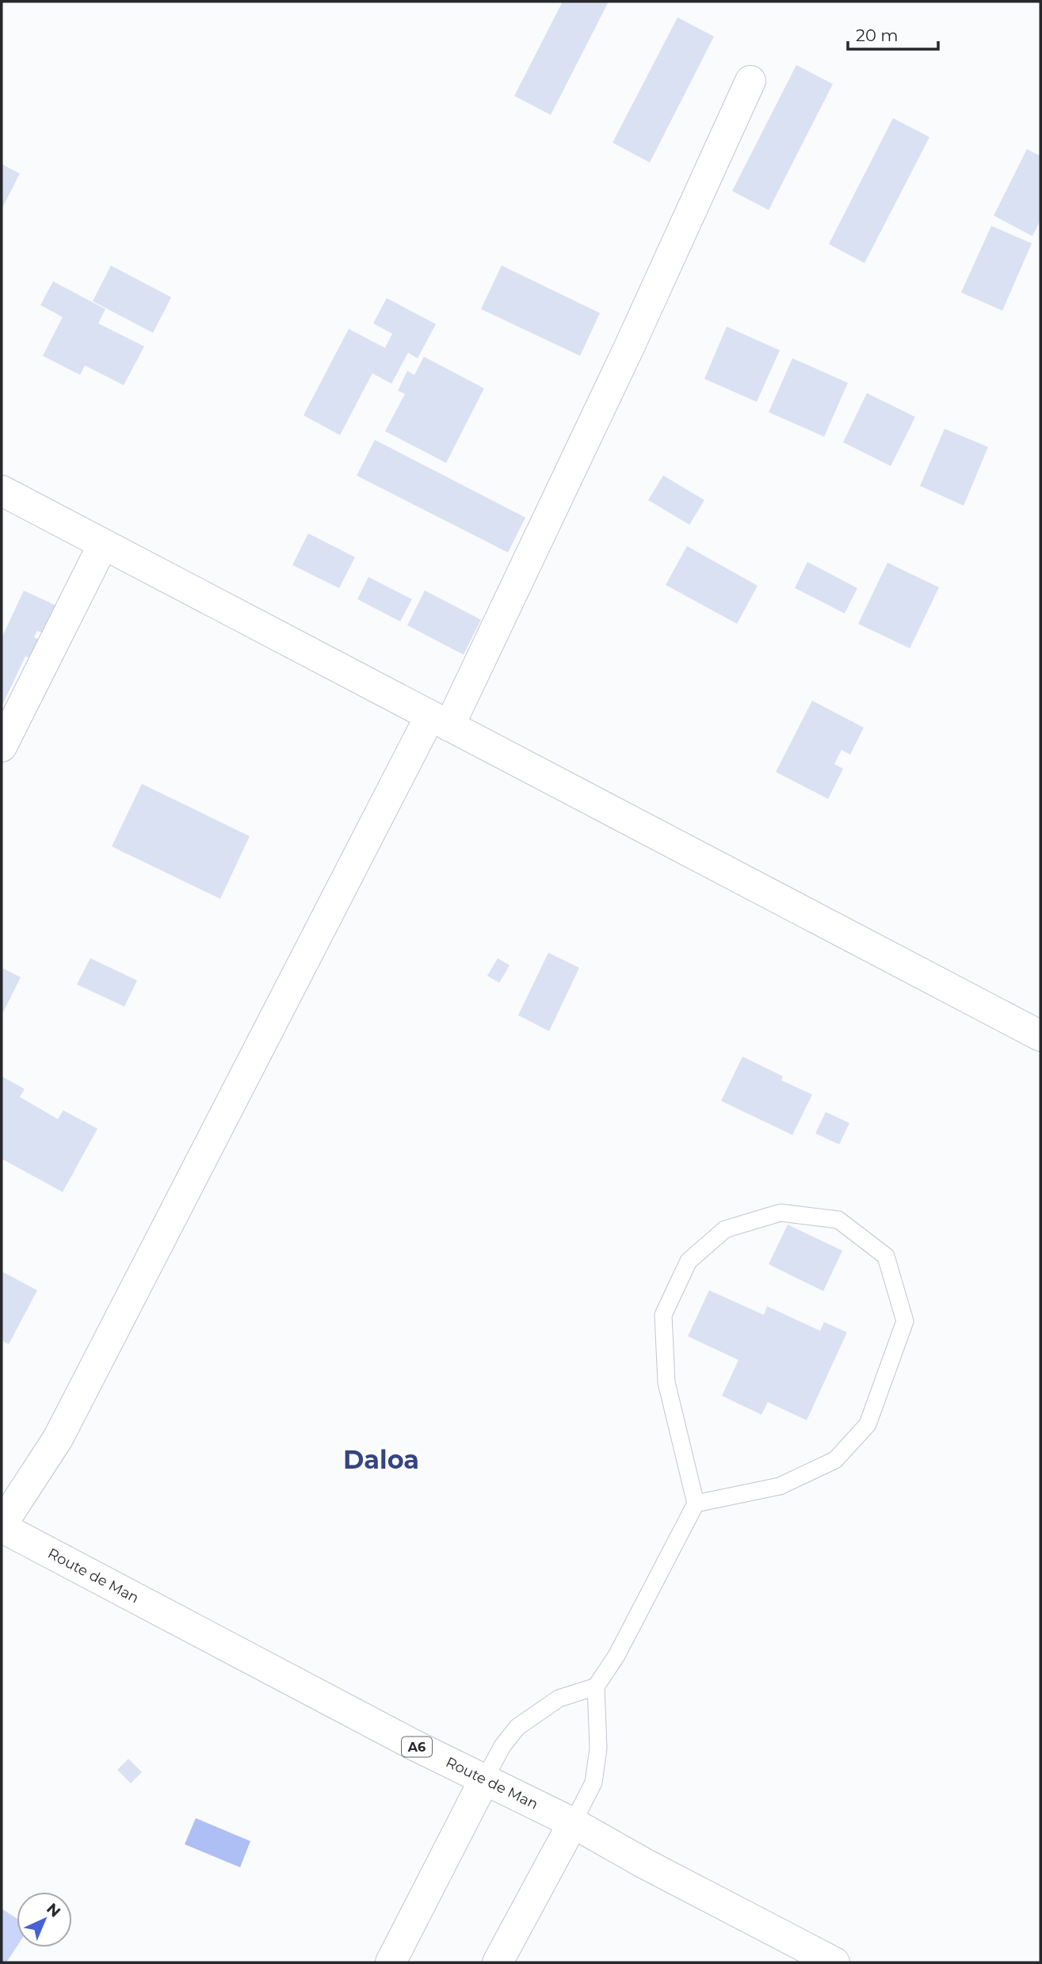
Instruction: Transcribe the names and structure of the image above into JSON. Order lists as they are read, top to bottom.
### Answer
{
  "streets": {
    "main road": ["Route de Man", "A6"]
  },
  "districts": ["Daloa"],
  "scale_bar": "20 m",
  "north": "top right"
}
